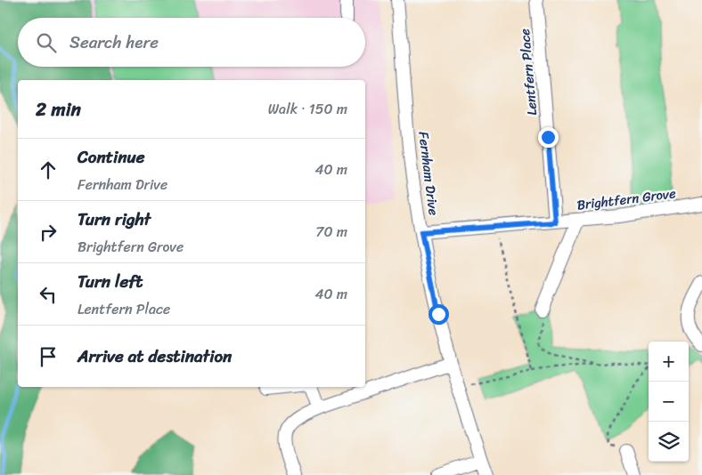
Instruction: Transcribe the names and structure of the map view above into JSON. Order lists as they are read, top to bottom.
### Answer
{
  "streets": {
    "street": ["Lentfern Place", "Fernham Drive", "Brightfern Grove"]
  },
  "crossings": [
    ["Lentfern Place", "Brightfern Grove"],
    ["Fernham Drive", "Brightfern Grove"]
  ],
  "page": {
    "search": "Search here",
    "heading": ["2 min", "Walk · 150 m"],
    "list": [
      ["Continue", "Fernham Drive", "40 m"],
      ["Turn right", "Brightfern Grove", "70 m"],
      ["Turn left", "Lentfern Place", "40 m"],
      "Arrive at destination"
    ],
    "map_buttons": ["+", "−"]
  }
}
